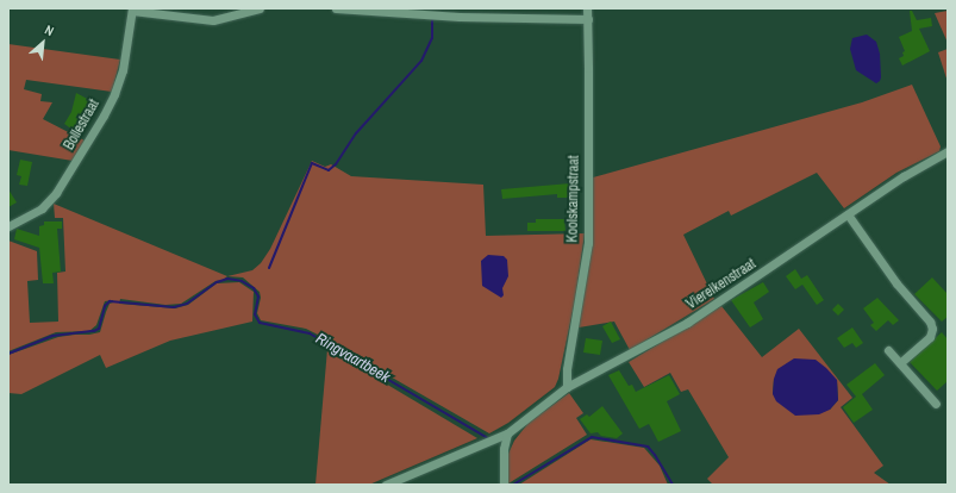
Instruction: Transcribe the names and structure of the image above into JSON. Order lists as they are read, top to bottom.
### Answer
{
  "streets": {
    "street": ["Bollestraat", "Koolskampstraat", "Viereikenstraat"]
  },
  "crossings": [
    ["Koolskampstraat", "Viereikenstraat"]
  ],
  "water": ["Ringvaartbeek"],
  "north": "top right"
}
